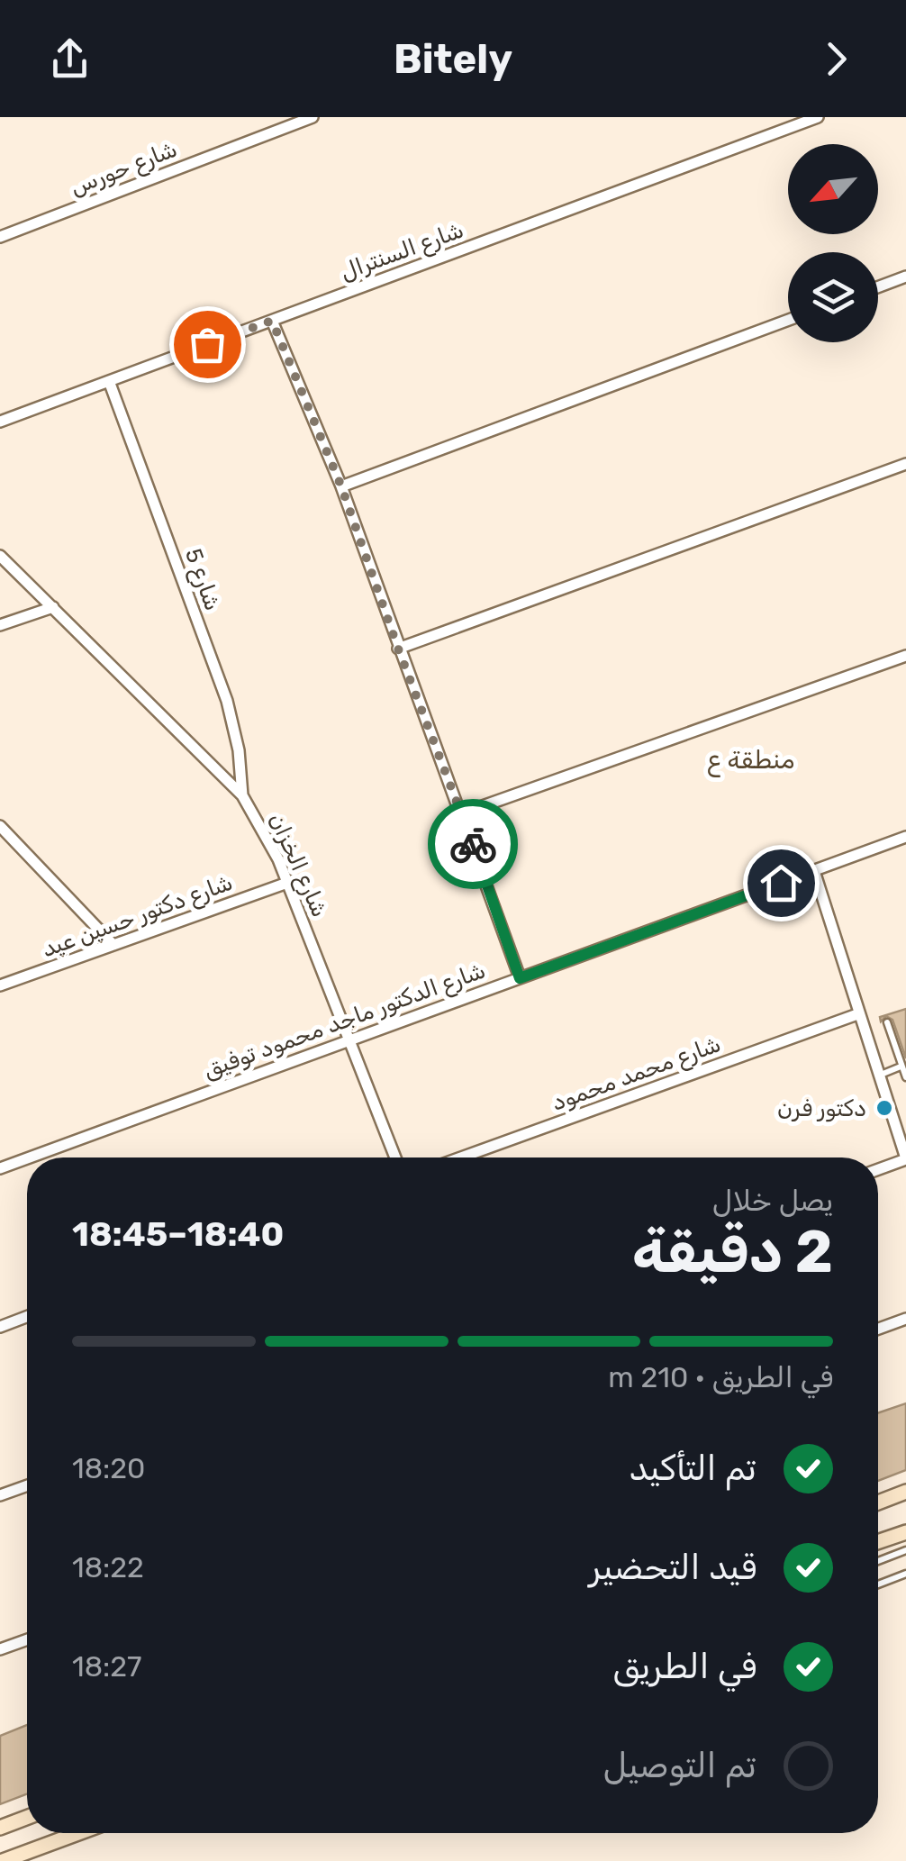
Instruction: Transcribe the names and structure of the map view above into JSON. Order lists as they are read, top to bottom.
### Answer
{
  "streets": {
    "street": [
      "شارع حورس",
      "شارع السنترال",
      "شارع 5",
      "شارع الخزان",
      "شارع دكتور حسين عيد",
      "شارع الدكتور ماجد محمود توفيق",
      "شارع محمد محمود"
    ]
  },
  "crossings": [
    ["شارع السنترال", "شارع 5"],
    ["شارع 5", "شارع الخزان"],
    ["شارع الخزان", "شارع دكتور حسين عيد"],
    ["شارع الخزان", "شارع الدكتور ماجد محمود توفيق"]
  ],
  "districts": ["منطقة ع"],
  "places": ["دكتور فرن"],
  "north": "bottom left",
  "page": {
    "header": "Bitely",
    "heading": ["2 دقيقة", "يصل خلال", "18:40–18:45"],
    "bar": "في الطريق · 210 m",
    "list": [
      ["تم التأكيد", "18:20"],
      ["قيد التحضير", "18:22"],
      ["في الطريق", "18:27"],
      "تم التوصيل"
    ]
  }
}
